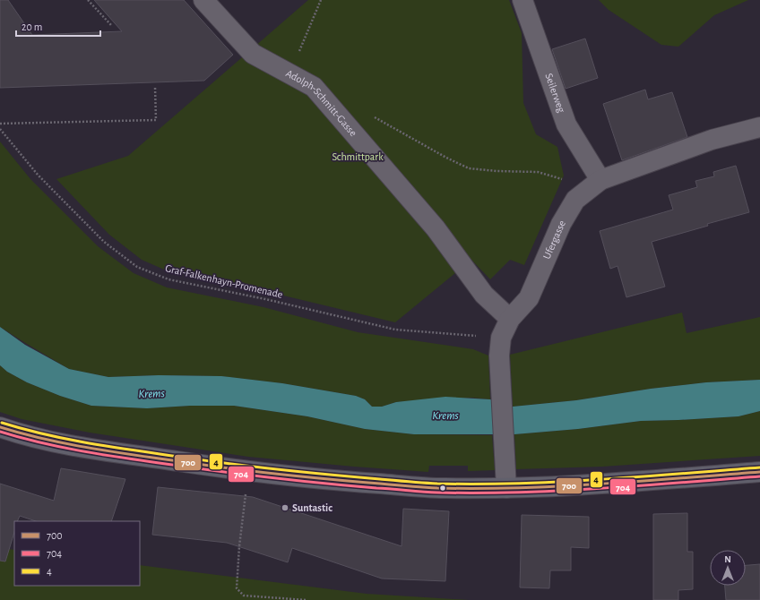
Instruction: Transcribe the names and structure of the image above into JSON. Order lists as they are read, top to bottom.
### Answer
{
  "streets": {
    "street": ["Seilerweg", "Adolph-Schmitt-Gasse", "Ufergasse"],
    "path": ["Graf-Falkenhayn-Promenade"]
  },
  "crossings": [
    ["Seilerweg", "Ufergasse"],
    ["Adolph-Schmitt-Gasse", "Ufergasse"],
    ["Ufergasse", "Graf-Falkenhayn-Promenade"]
  ],
  "water": ["Krems"],
  "parks": ["Schmittpark"],
  "places": ["Suntastic"],
  "lines": ["transit line 4", "transit line 700", "transit line 704"],
  "legend": ["700", "704", "4"],
  "scale_bar": "20 m",
  "north": "top"
}
